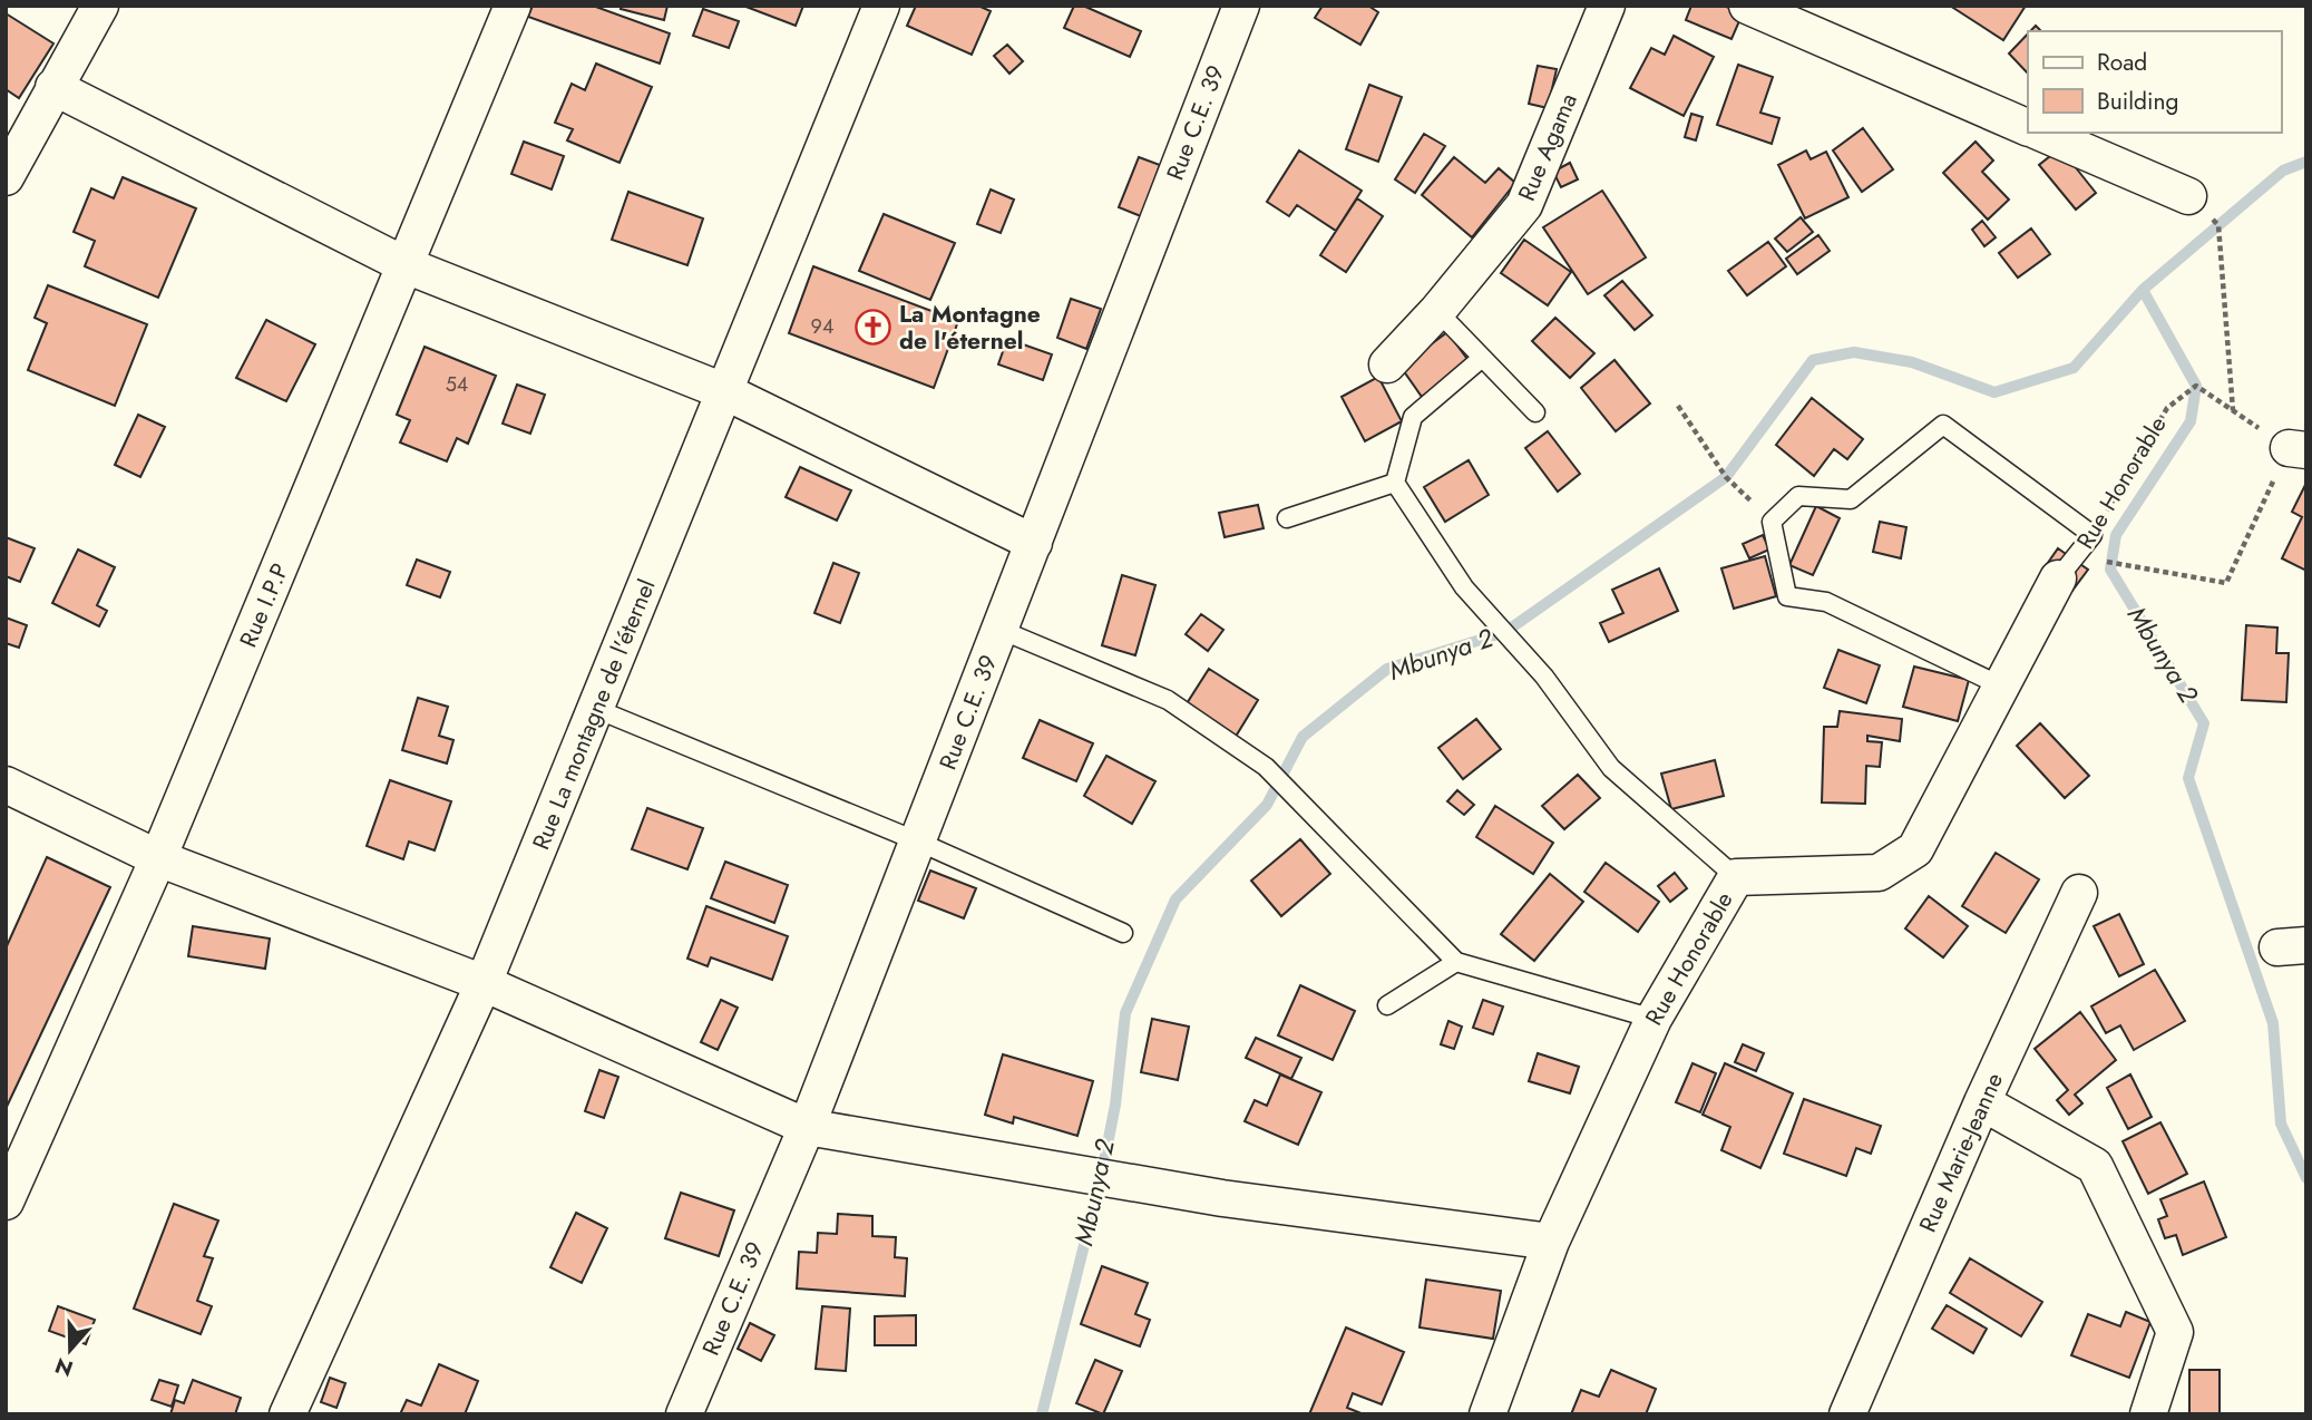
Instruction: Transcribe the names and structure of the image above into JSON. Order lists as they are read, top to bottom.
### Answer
{
  "streets": {
    "street": [
      "Rue C.E. 39",
      "Rue Agama",
      "Rue Honorable",
      "Rue I.P.P",
      "Rue La montagne de l'éternel",
      "Rue Marie-Jeanne"
    ]
  },
  "water": ["Mbunya 2"],
  "places": {
    "church": ["La Montagne de l'éternel"]
  },
  "house_numbers": ["94", "54"],
  "legend": ["Road", "Building"],
  "north": "bottom"
}
